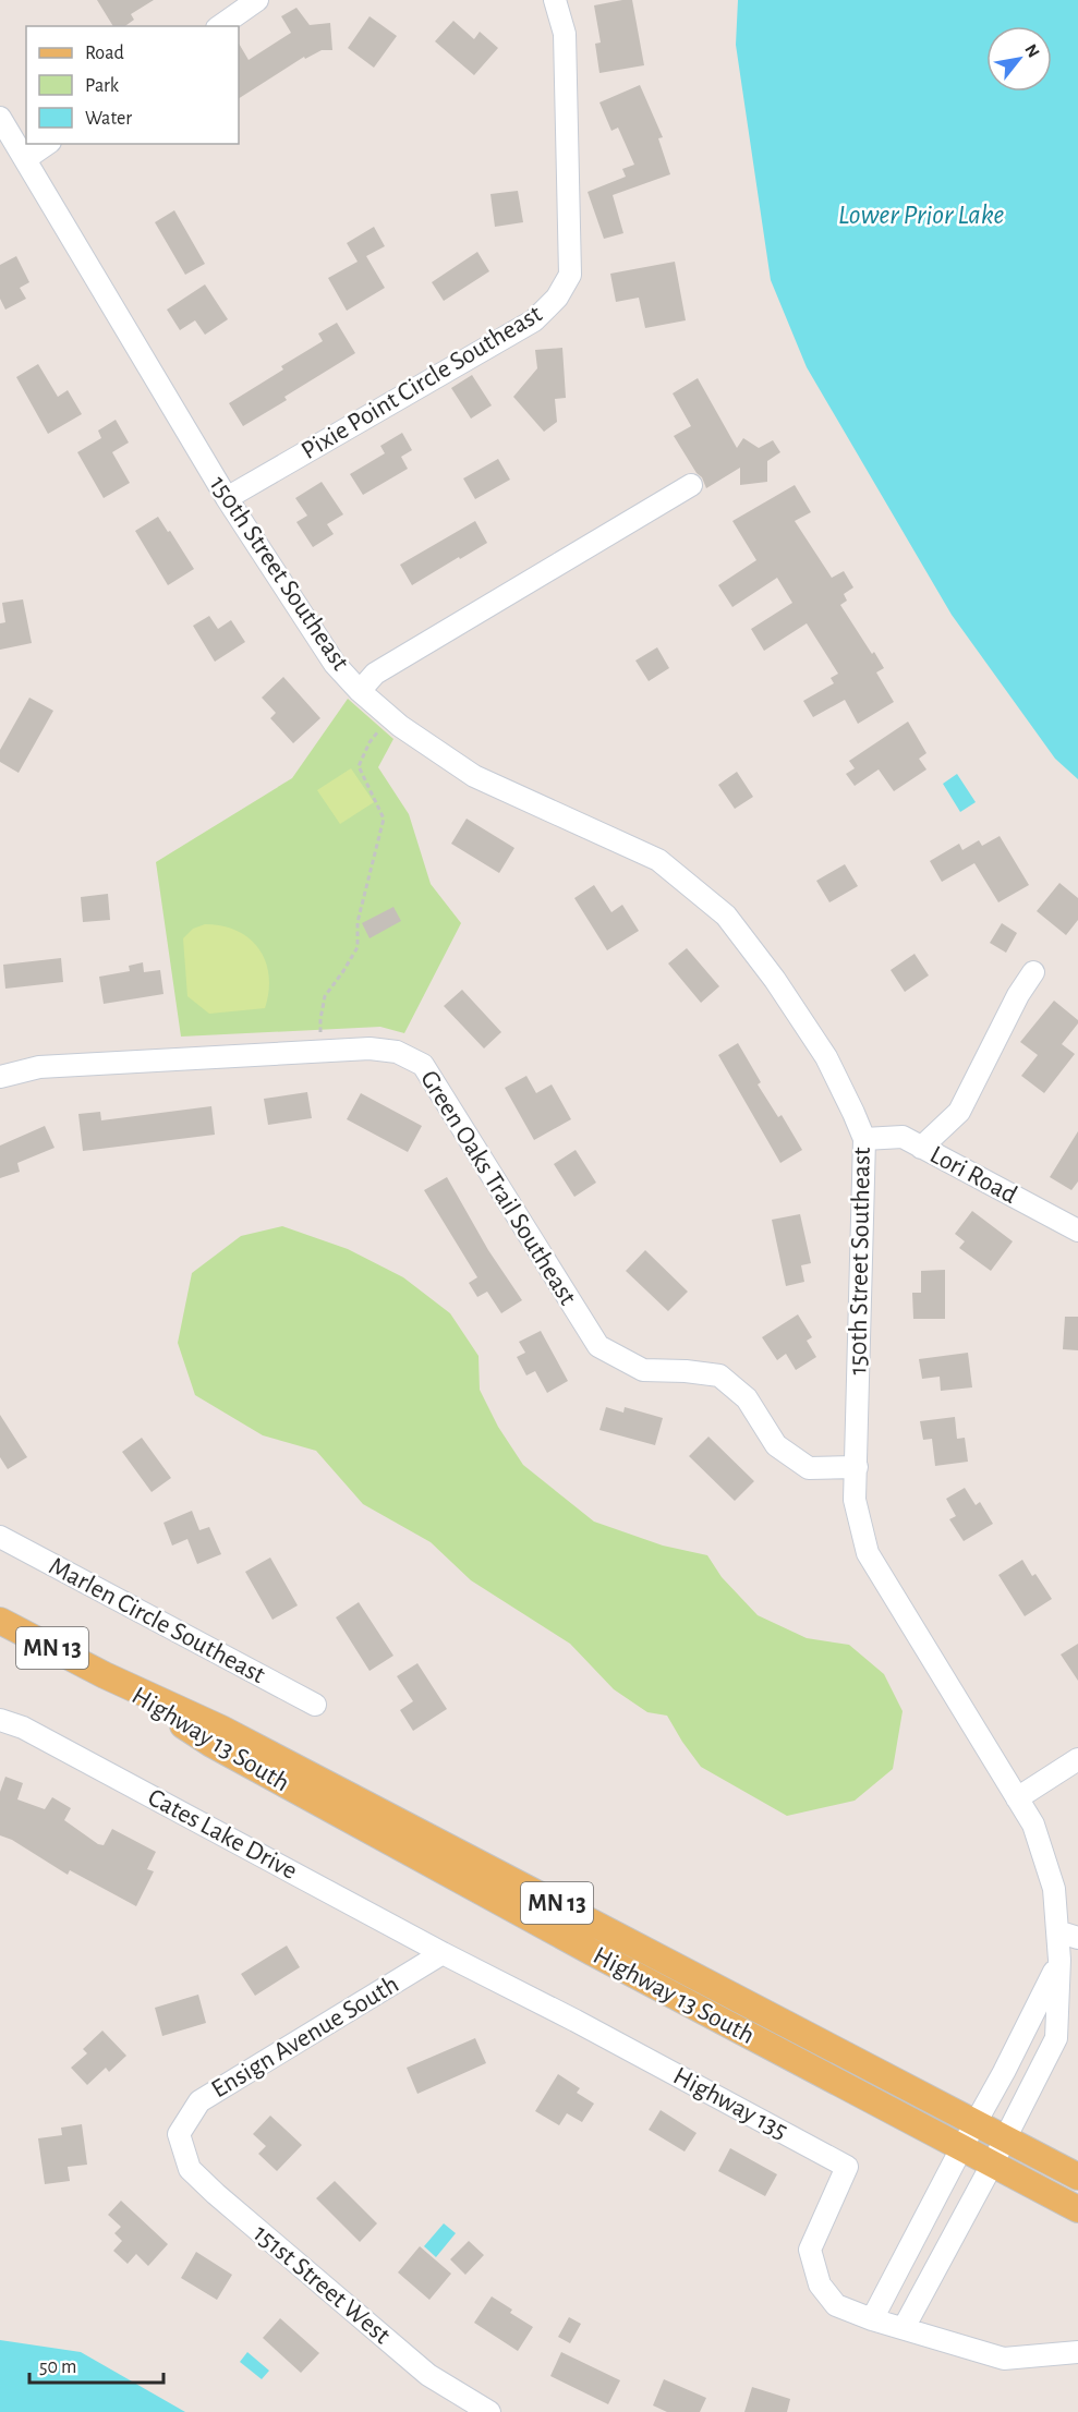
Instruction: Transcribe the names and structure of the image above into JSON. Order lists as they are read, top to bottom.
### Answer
{
  "streets": {
    "main road": ["MN 13", "Highway 13 South"],
    "street": [
      "Pixie Point Circle Southeast",
      "150th Street Southeast",
      "Lori Road",
      "Green Oaks Trail Southeast",
      "Marlen Circle Southeast",
      "Cates Lake Drive",
      "Ensign Avenue South",
      "Highway 135",
      "151st Street West"
    ]
  },
  "crossings": [
    ["Pixie Point Circle Southeast", "150th Street Southeast"],
    ["150th Street Southeast", "Lori Road"],
    ["150th Street Southeast", "Green Oaks Trail Southeast"],
    ["150th Street Southeast", "Highway 13 South"],
    ["Cates Lake Drive", "Ensign Avenue South"],
    ["Cates Lake Drive", "Highway 135"],
    ["Ensign Avenue South", "Highway 135"],
    ["Ensign Avenue South", "151st Street West"]
  ],
  "water": ["Lower Prior Lake"],
  "legend": ["Road", "Park", "Water"],
  "scale_bar": "50 m",
  "north": "top right"
}
